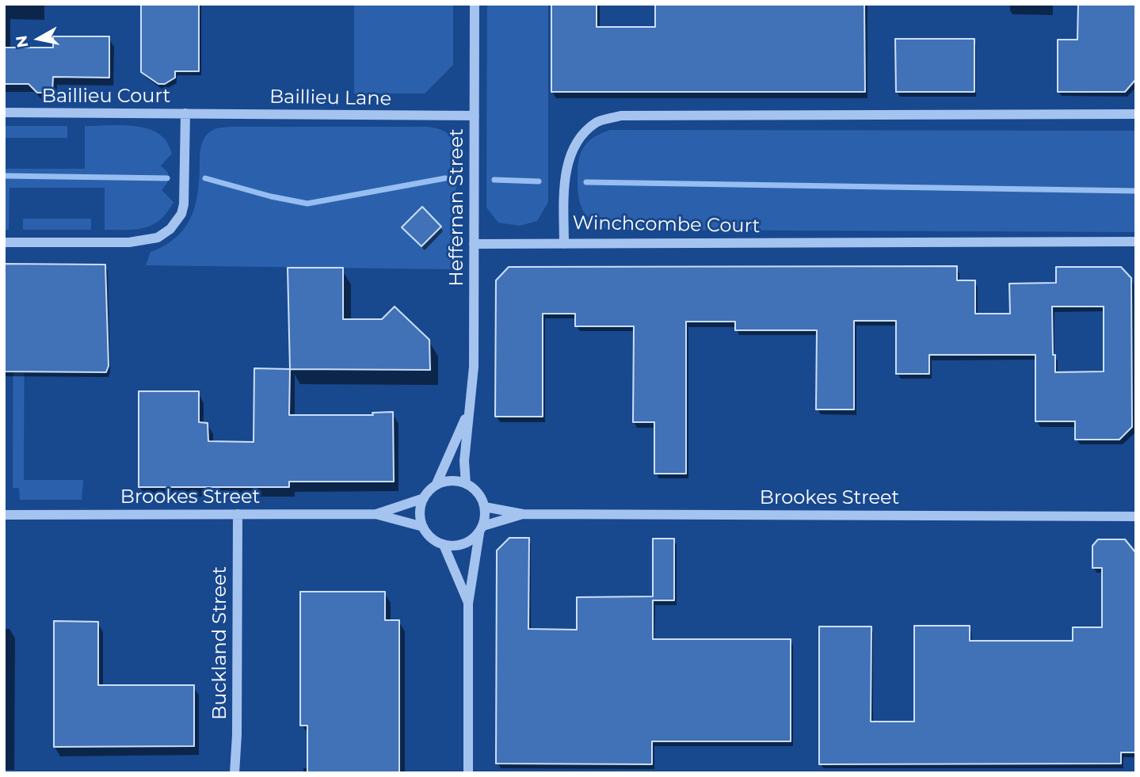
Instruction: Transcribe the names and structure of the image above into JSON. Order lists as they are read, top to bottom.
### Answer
{
  "streets": {
    "street": [
      "Baillieu Court",
      "Baillieu Lane",
      "Heffernan Street",
      "Winchcombe Court",
      "Brookes Street",
      "Buckland Street"
    ]
  },
  "crossings": [
    ["Baillieu Court", "Baillieu Lane"],
    ["Baillieu Lane", "Heffernan Street"],
    ["Heffernan Street", "Brookes Street"],
    ["Brookes Street", "Buckland Street"]
  ],
  "north": "left"
}
